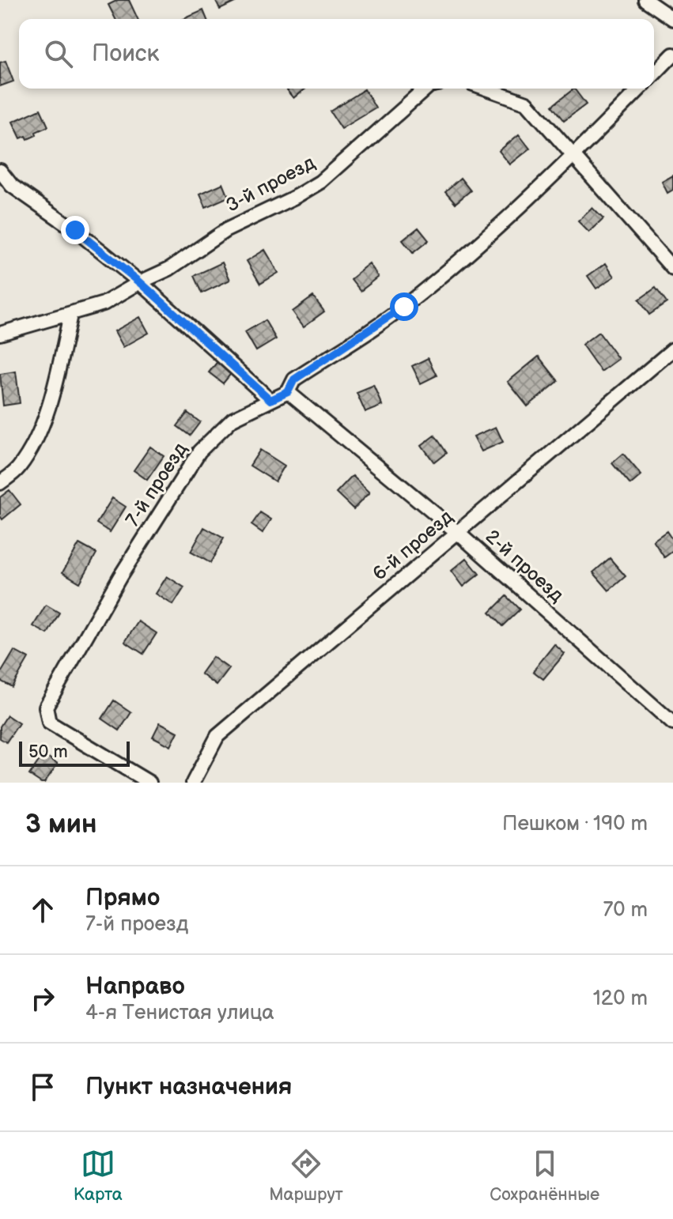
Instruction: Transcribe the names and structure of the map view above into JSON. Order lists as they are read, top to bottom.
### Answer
{
  "streets": {
    "street": [
      "3-й проезд",
      "7-й проезд",
      "6-й проезд",
      "2-й проезд"
    ]
  },
  "crossings": [
    ["7-й проезд", "2-й проезд"],
    ["6-й проезд", "2-й проезд"]
  ],
  "scale_bar": "50 m",
  "page": {
    "search": "Поиск",
    "scale": "50 m",
    "heading": ["3 мин", "Пешком · 190 m"],
    "list": [
      ["Прямо", "7-й проезд", "70 m"],
      ["Направо", "4-я Тенистая улица", "120 m"],
      "Пункт назначения"
    ],
    "nav": ["Карта", "Маршрут", "Сохранённые"]
  }
}
